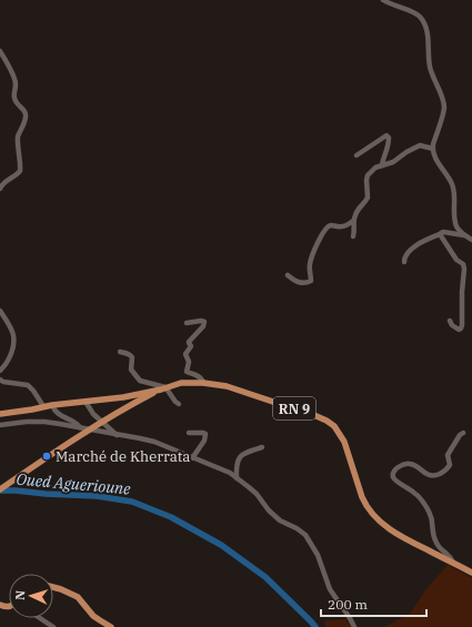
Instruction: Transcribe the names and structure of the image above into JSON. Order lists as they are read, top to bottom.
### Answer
{
  "streets": {
    "main road": ["RN 9"]
  },
  "water": ["Oued Aguerioune"],
  "places": ["Marché de Kherrata"],
  "scale_bar": "200 m",
  "north": "left"
}
